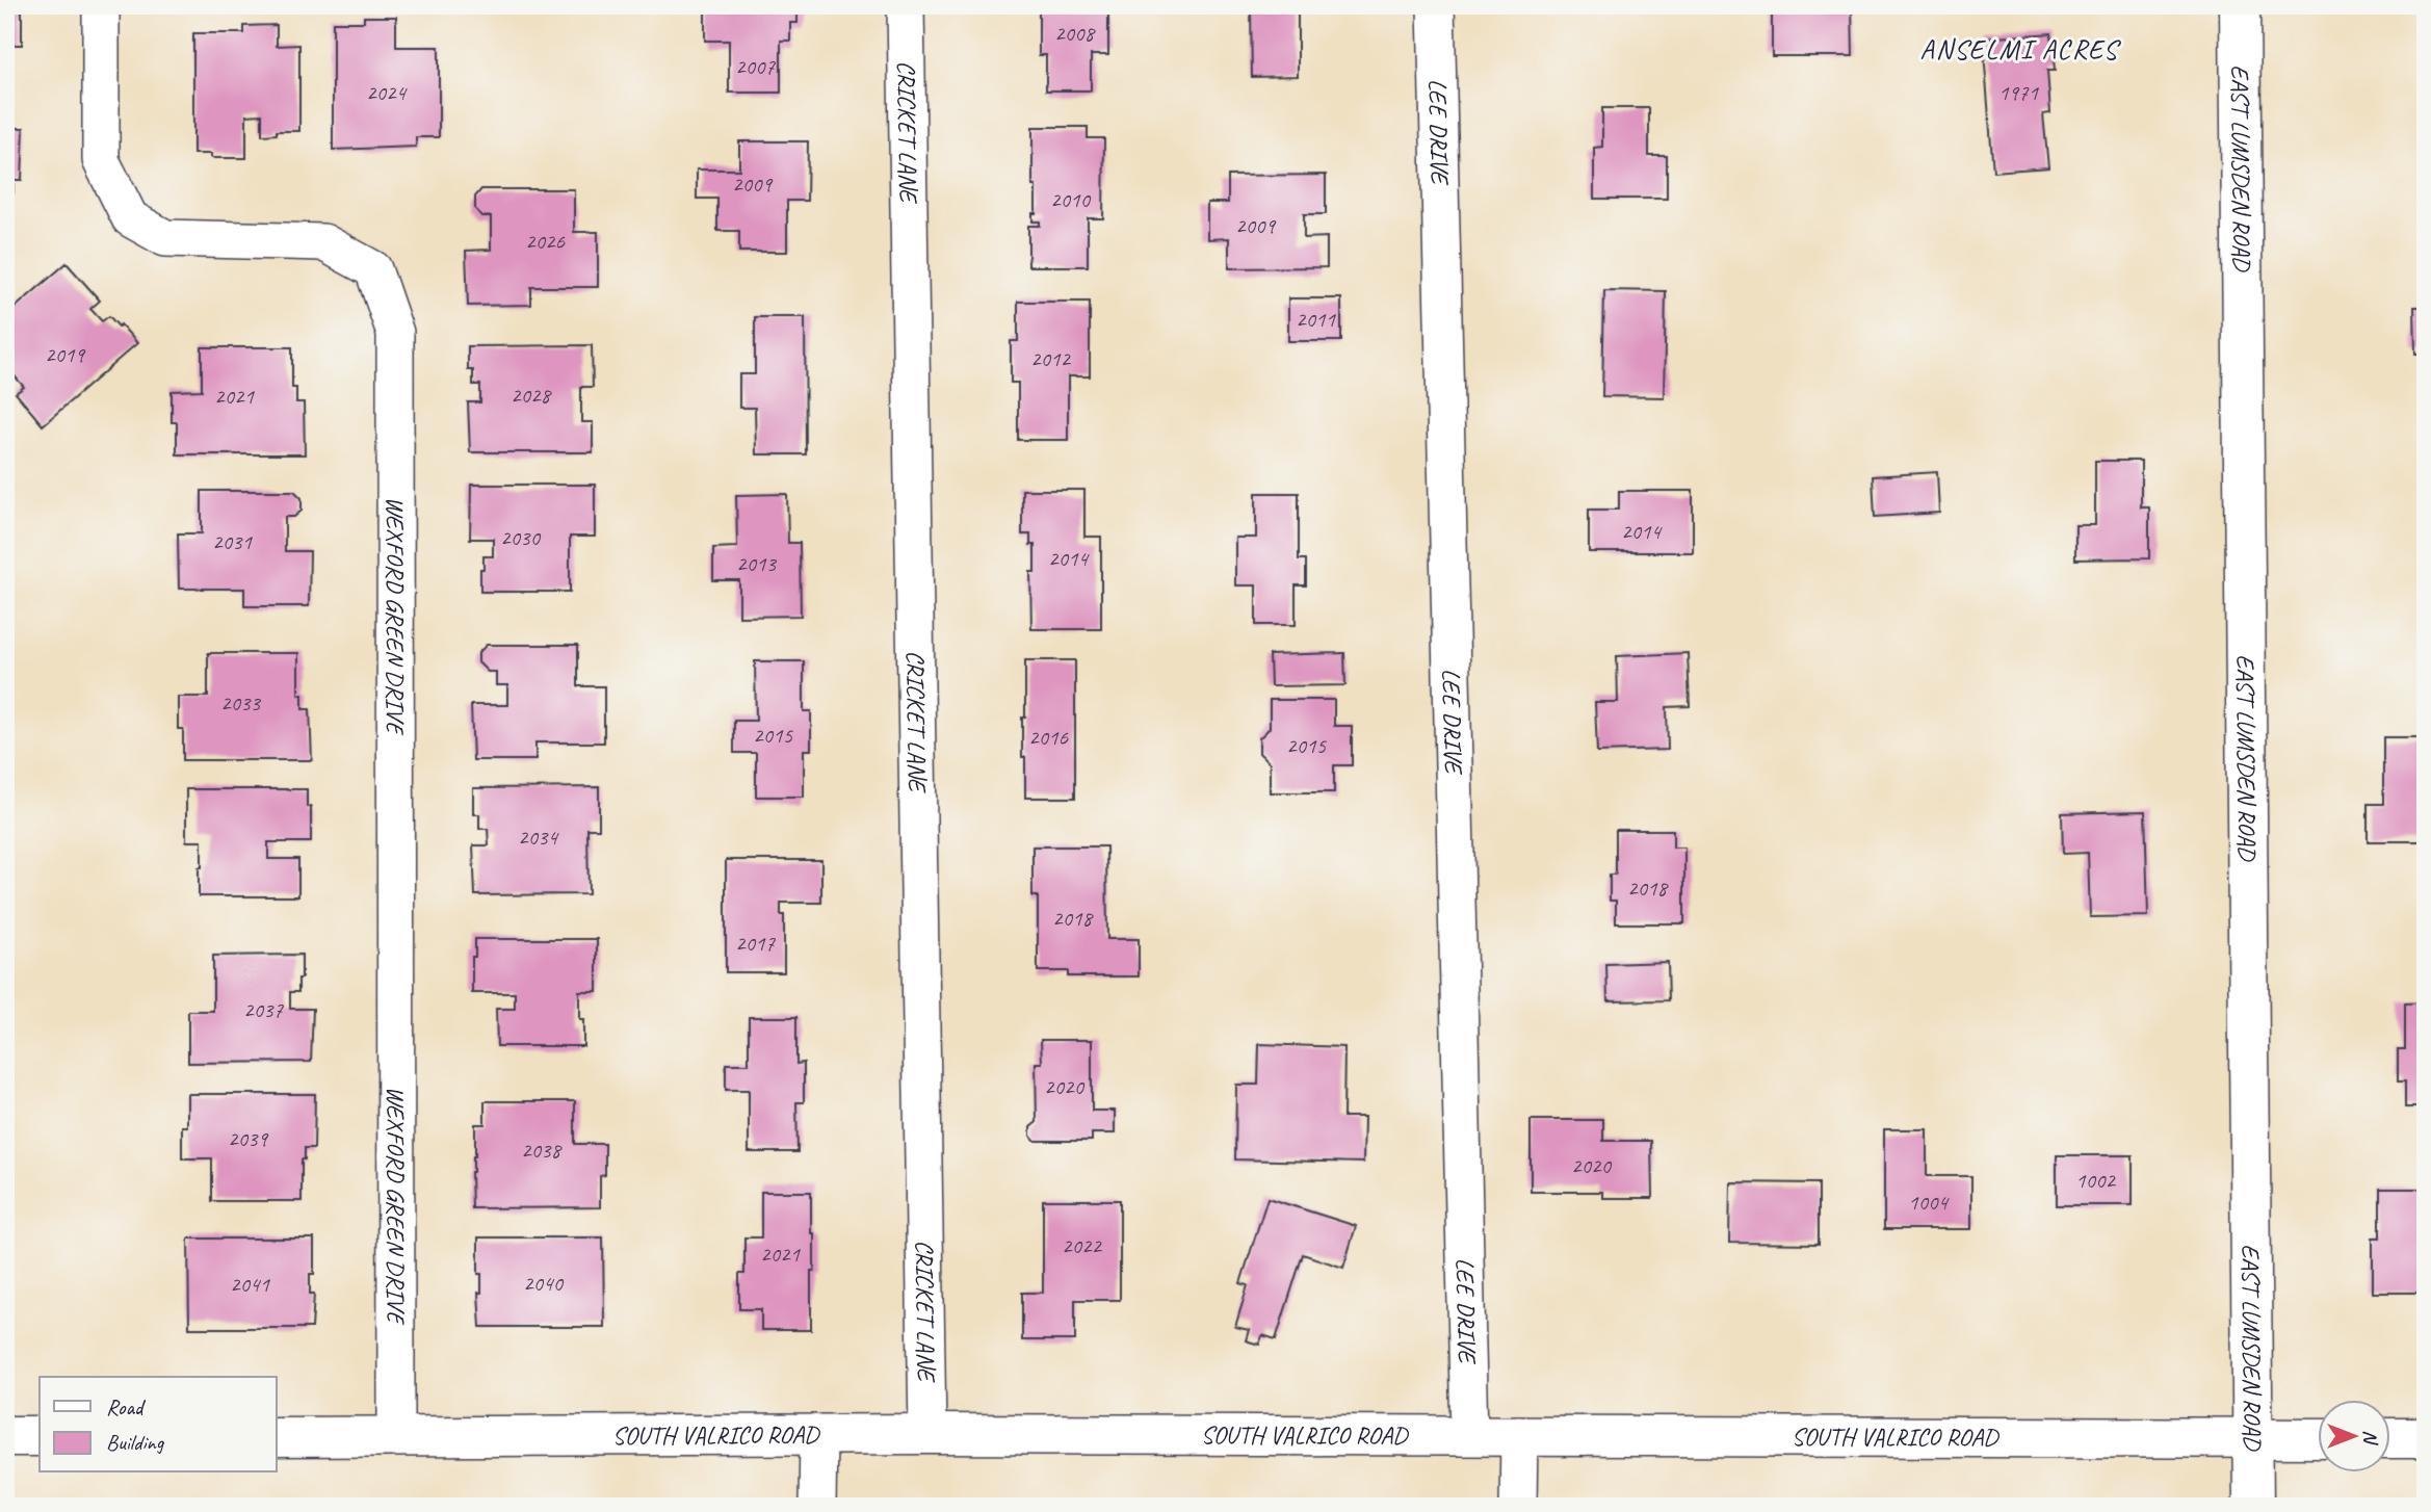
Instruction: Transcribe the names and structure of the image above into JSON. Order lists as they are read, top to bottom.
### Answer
{
  "streets": {
    "street": [
      "CRICKET LANE",
      "LEE DRIVE",
      "EAST LUMSDEN ROAD",
      "WEXFORD GREEN DRIVE",
      "SOUTH VALRICO ROAD"
    ]
  },
  "crossings": [
    ["CRICKET LANE", "SOUTH VALRICO ROAD"],
    ["LEE DRIVE", "SOUTH VALRICO ROAD"],
    ["EAST LUMSDEN ROAD", "SOUTH VALRICO ROAD"],
    ["WEXFORD GREEN DRIVE", "SOUTH VALRICO ROAD"]
  ],
  "districts": ["ANSELMI ACRES"],
  "house_numbers": [
    "2008",
    "2007",
    "2024",
    "1971",
    "2009",
    "2010",
    "2009",
    "2026",
    "2011",
    "2019",
    "2012",
    "2028",
    "2021",
    "2014",
    "2030",
    "2031",
    "2014",
    "2013",
    "2033",
    "2015",
    "2016",
    "2015",
    "2034",
    "2018",
    "2018",
    "2017",
    "2037",
    "2020",
    "2039",
    "2038",
    "2020",
    "1002",
    "1004",
    "2022",
    "2021",
    "2040",
    "2041"
  ],
  "legend": ["Road", "Building"],
  "north": "right"
}
